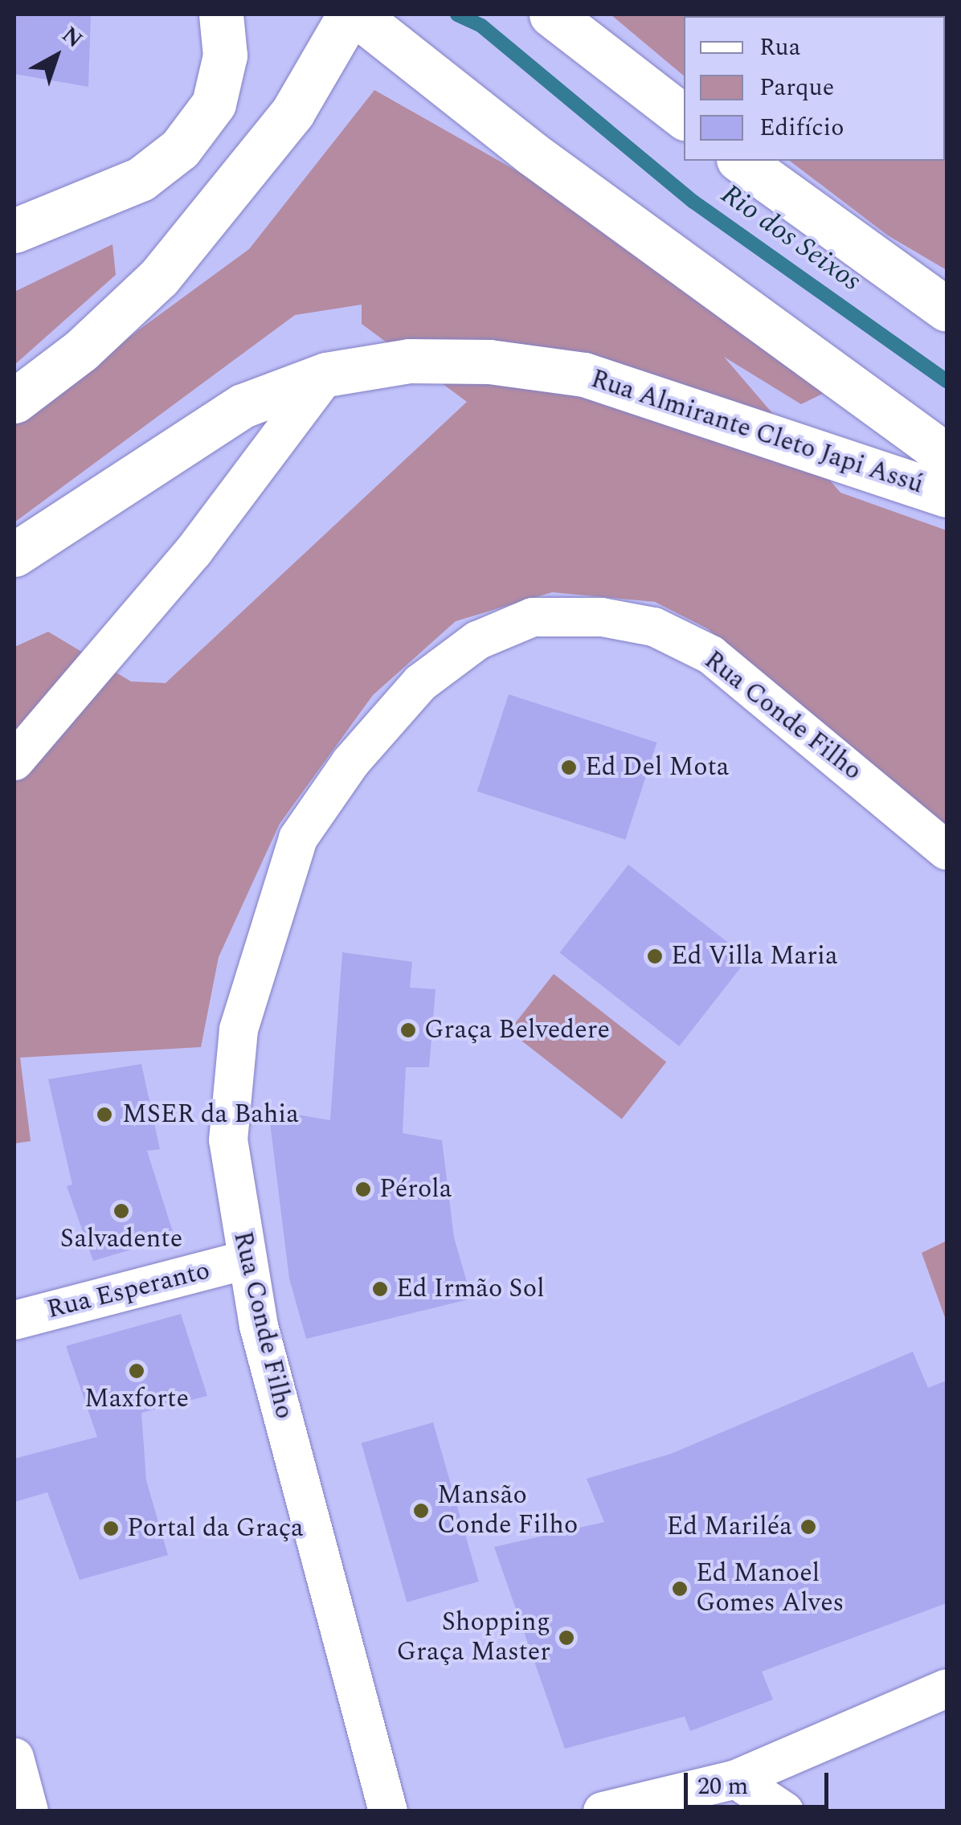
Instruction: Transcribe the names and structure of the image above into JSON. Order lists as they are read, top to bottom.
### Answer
{
  "streets": {
    "main road": ["Rua Almirante Cleto Japi Assú"],
    "street": ["Rua Conde Filho", "Rua Esperanto"]
  },
  "crossings": [
    ["Rua Conde Filho", "Rua Esperanto"]
  ],
  "water": ["Rio dos Seixos"],
  "places": [
    "Ed Del Mota",
    "Ed Villa Maria",
    "Graça Belvedere",
    "MSER da Bahia",
    "Pérola",
    "Salvadente",
    "Ed Irmão Sol",
    "Maxforte",
    "Mansão Conde Filho",
    "Ed Mariléa",
    "Portal da Graça",
    "Ed Manoel Gomes Alves",
    "Shopping Graça Master"
  ],
  "legend": ["Rua", "Parque", "Edifício"],
  "scale_bar": "20 m",
  "north": "top right"
}
